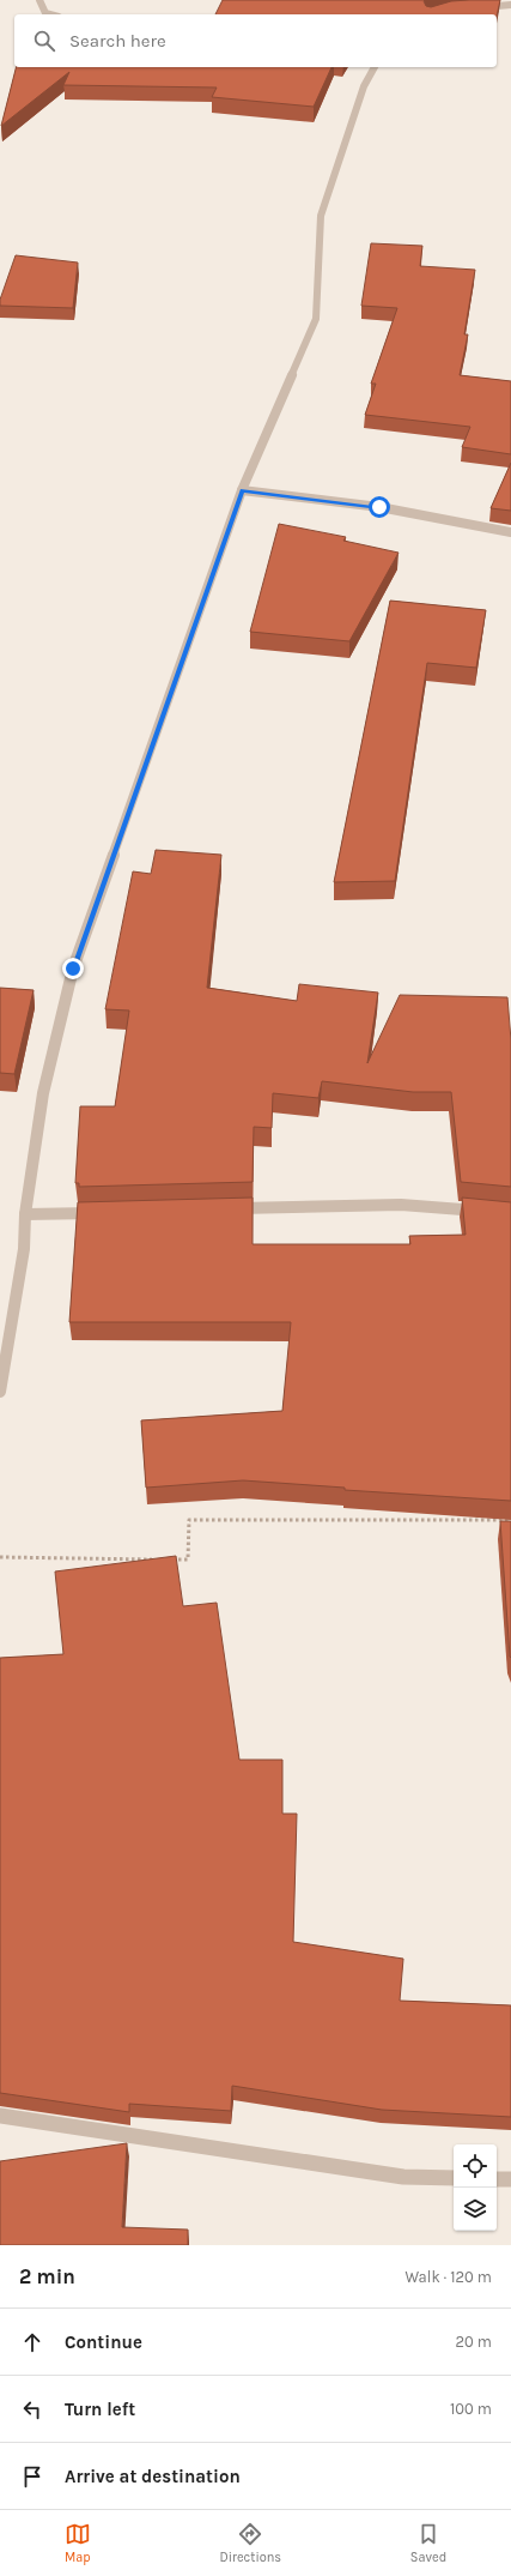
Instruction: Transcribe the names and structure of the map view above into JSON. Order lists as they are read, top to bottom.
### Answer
{
  "page": {
    "search": "Search here",
    "heading": ["2 min", "Walk · 120 m"],
    "list": [
      ["Continue", "20 m"],
      ["Turn left", "100 m"],
      "Arrive at destination"
    ],
    "nav": ["Map", "Directions", "Saved"]
  }
}
